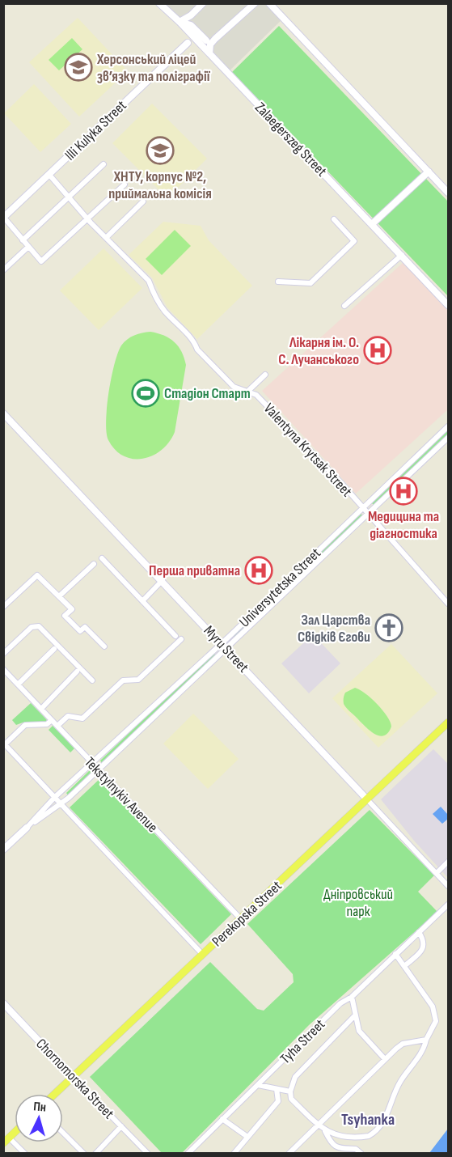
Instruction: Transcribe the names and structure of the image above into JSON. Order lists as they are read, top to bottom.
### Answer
{
  "streets": {
    "main road": ["Perekopska Street"],
    "street": [
      "Illi Kulyka Street",
      "Zalaegerszeg Street",
      "Valentyna Krytsak Street",
      "Universytetska Street",
      "Myru Street",
      "Tekstylnykiv Avenue",
      "Tyha Street",
      "Chornomorska Street"
    ]
  },
  "crossings": [
    ["Illi Kulyka Street", "Valentyna Krytsak Street"],
    ["Valentyna Krytsak Street", "Universytetska Street"],
    ["Universytetska Street", "Myru Street"],
    ["Universytetska Street", "Tekstylnykiv Avenue"],
    ["Myru Street", "Perekopska Street"],
    ["Tekstylnykiv Avenue", "Perekopska Street"],
    ["Perekopska Street", "Chornomorska Street"]
  ],
  "districts": ["Tsyhanka"],
  "parks": ["Дніпровський парк"],
  "places": {
    "school or university": ["Херсонський ліцей зв’язку та поліграфії", "ХНТУ, корпус №2, приймальна комісія"],
    "hospital": ["Лікарня ім. О. С. Лучанського", "Медицина та діагностика", "Перша приватна"],
    "sports": ["Стадіон Старт"],
    "church": ["Зал Царства Свідків Єгови"]
  },
  "north": "top"
}
